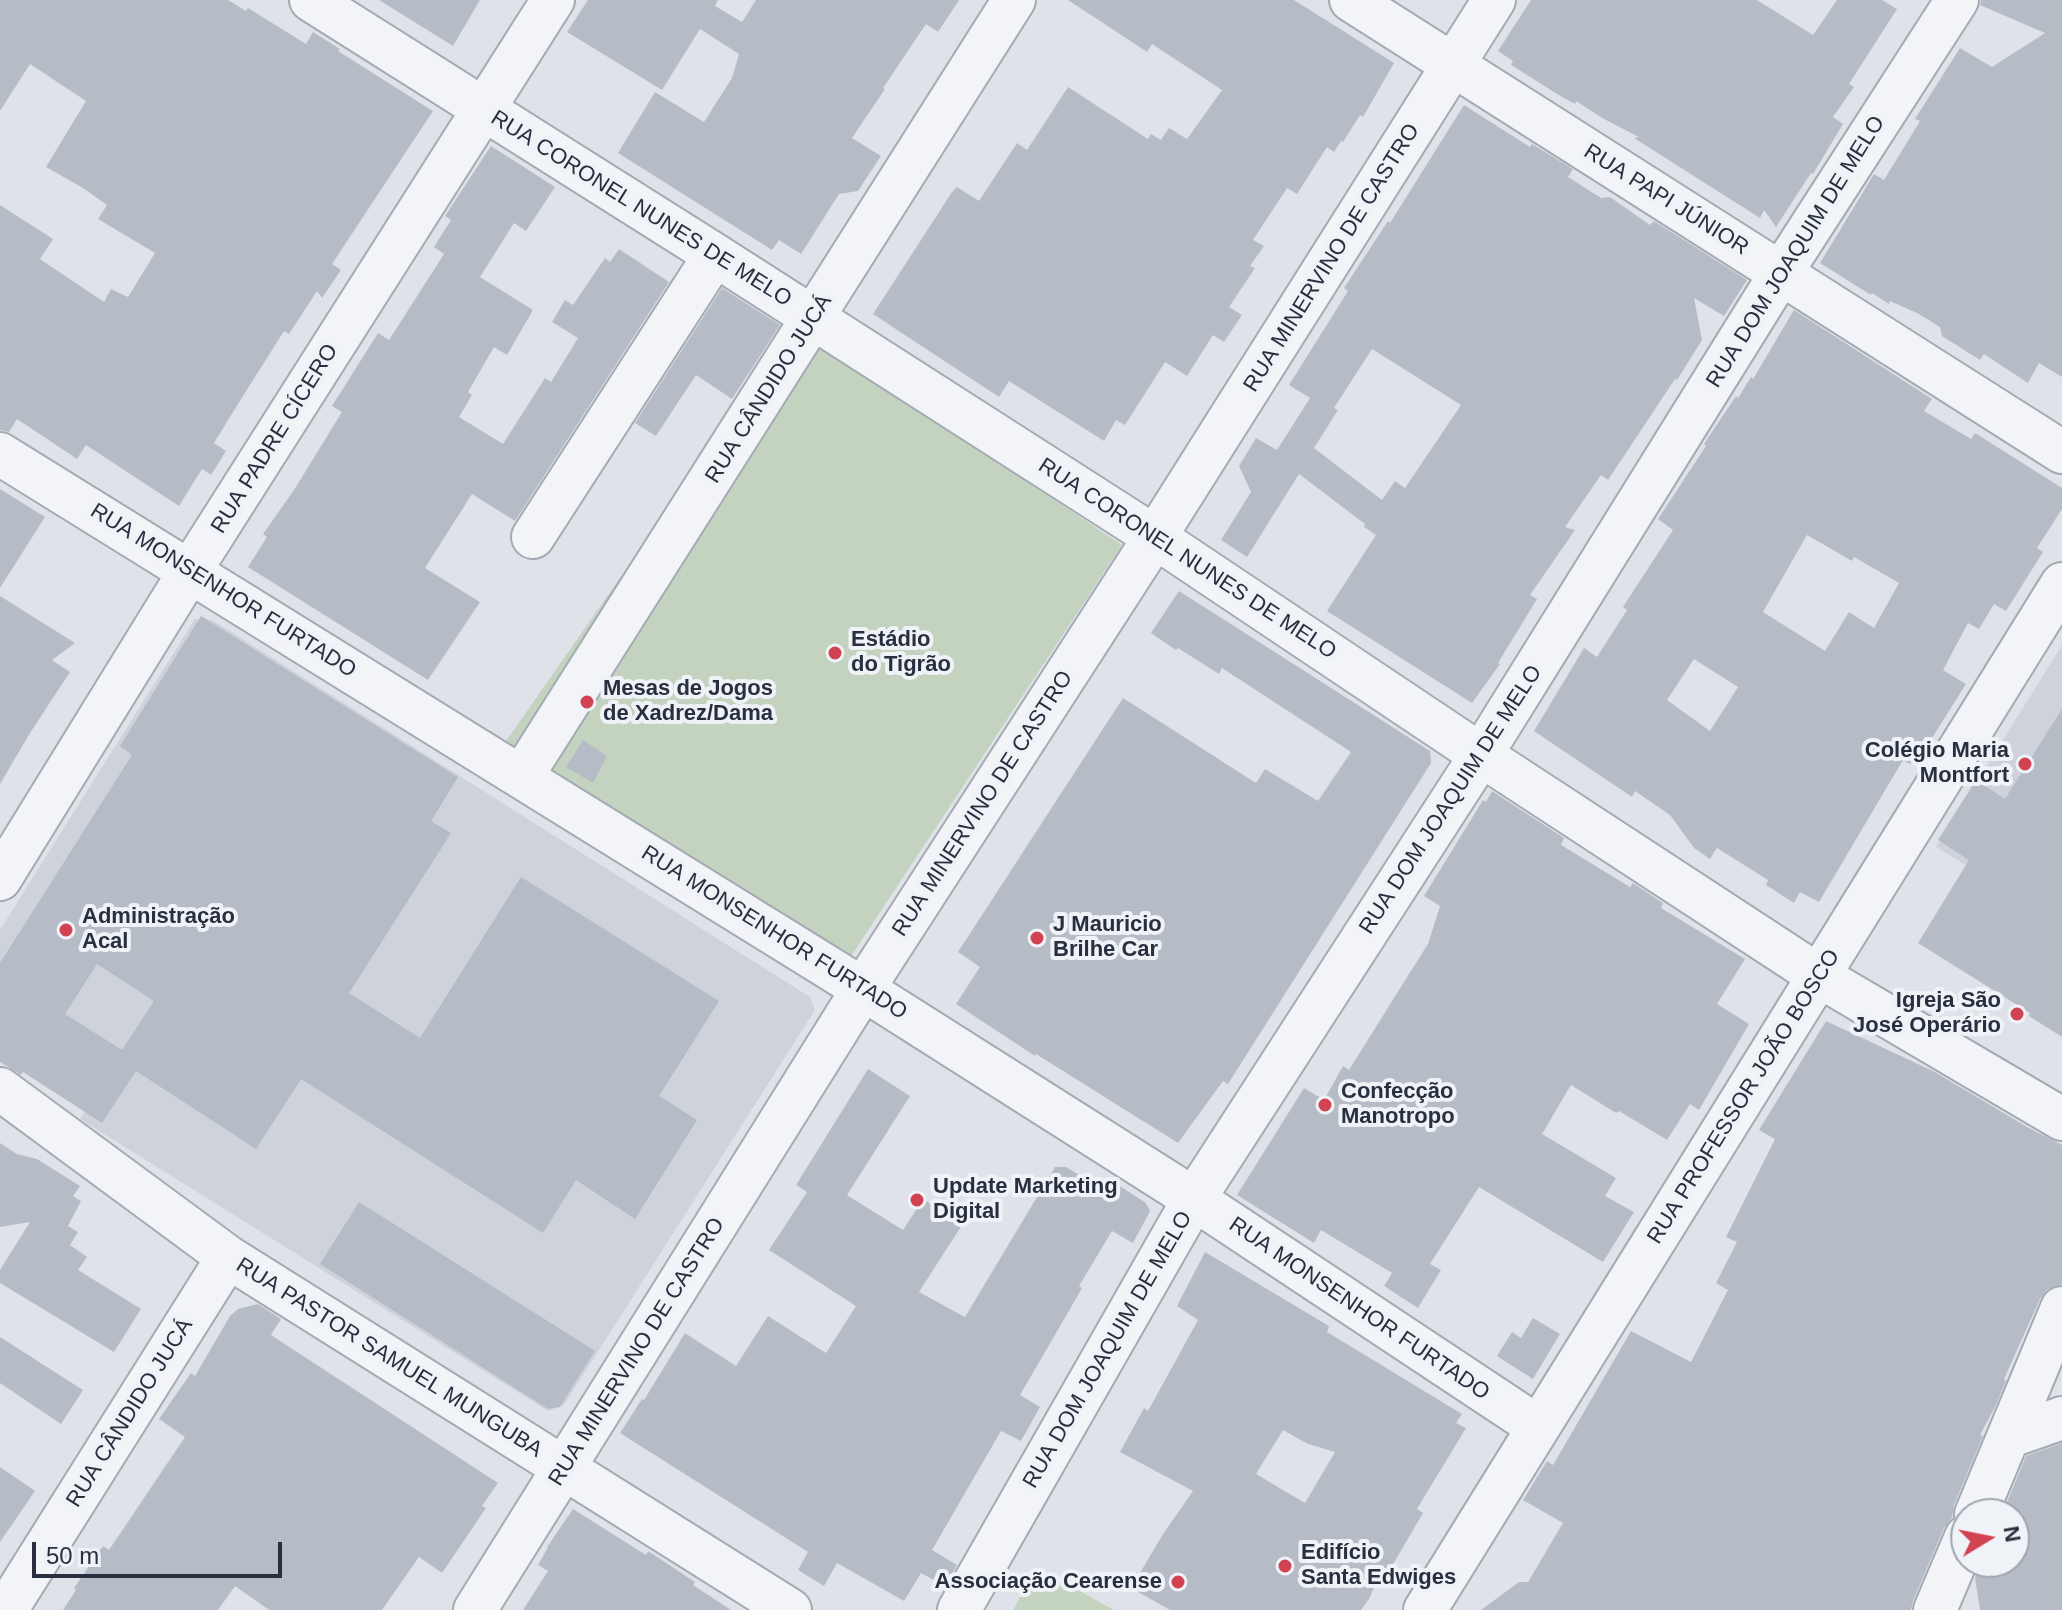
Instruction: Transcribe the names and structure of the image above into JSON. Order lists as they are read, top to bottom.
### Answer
{
  "streets": {
    "street": [
      "RUA PAPI JÚNIOR",
      "RUA CORONEL NUNES DE MELO",
      "RUA DOM JOAQUIM DE MELO",
      "RUA MINERVINO DE CASTRO",
      "RUA CÂNDIDO JUCÁ",
      "RUA PADRE CÍCERO",
      "RUA MONSENHOR FURTADO",
      "RUA PROFESSOR JOÃO BOSCO",
      "RUA PASTOR SAMUEL MUNGUBA"
    ]
  },
  "crossings": [
    ["RUA PAPI JÚNIOR", "RUA DOM JOAQUIM DE MELO"],
    ["RUA PAPI JÚNIOR", "RUA MINERVINO DE CASTRO"],
    ["RUA CORONEL NUNES DE MELO", "RUA DOM JOAQUIM DE MELO"],
    ["RUA CORONEL NUNES DE MELO", "RUA MINERVINO DE CASTRO"],
    ["RUA CORONEL NUNES DE MELO", "RUA CÂNDIDO JUCÁ"],
    ["RUA CORONEL NUNES DE MELO", "RUA PADRE CÍCERO"],
    ["RUA CORONEL NUNES DE MELO", "RUA PROFESSOR JOÃO BOSCO"],
    ["RUA DOM JOAQUIM DE MELO", "RUA MONSENHOR FURTADO"],
    ["RUA MINERVINO DE CASTRO", "RUA MONSENHOR FURTADO"],
    ["RUA MINERVINO DE CASTRO", "RUA PASTOR SAMUEL MUNGUBA"],
    ["RUA CÂNDIDO JUCÁ", "RUA MONSENHOR FURTADO"],
    ["RUA CÂNDIDO JUCÁ", "RUA PASTOR SAMUEL MUNGUBA"],
    ["RUA PADRE CÍCERO", "RUA MONSENHOR FURTADO"],
    ["RUA MONSENHOR FURTADO", "RUA PROFESSOR JOÃO BOSCO"]
  ],
  "places": [
    "Estádio do Tigrão",
    "Mesas de Jogos de Xadrez/Dama",
    "Colégio Maria Montfort",
    "Administração Acal",
    "J Mauricio Brilhe Car",
    "Igreja São José Operário",
    "Confecção Manotropo",
    "Update Marketing Digital",
    "Edifício Santa Edwiges",
    "Associação Cearense"
  ],
  "scale_bar": "50 m",
  "north": "right"
}
